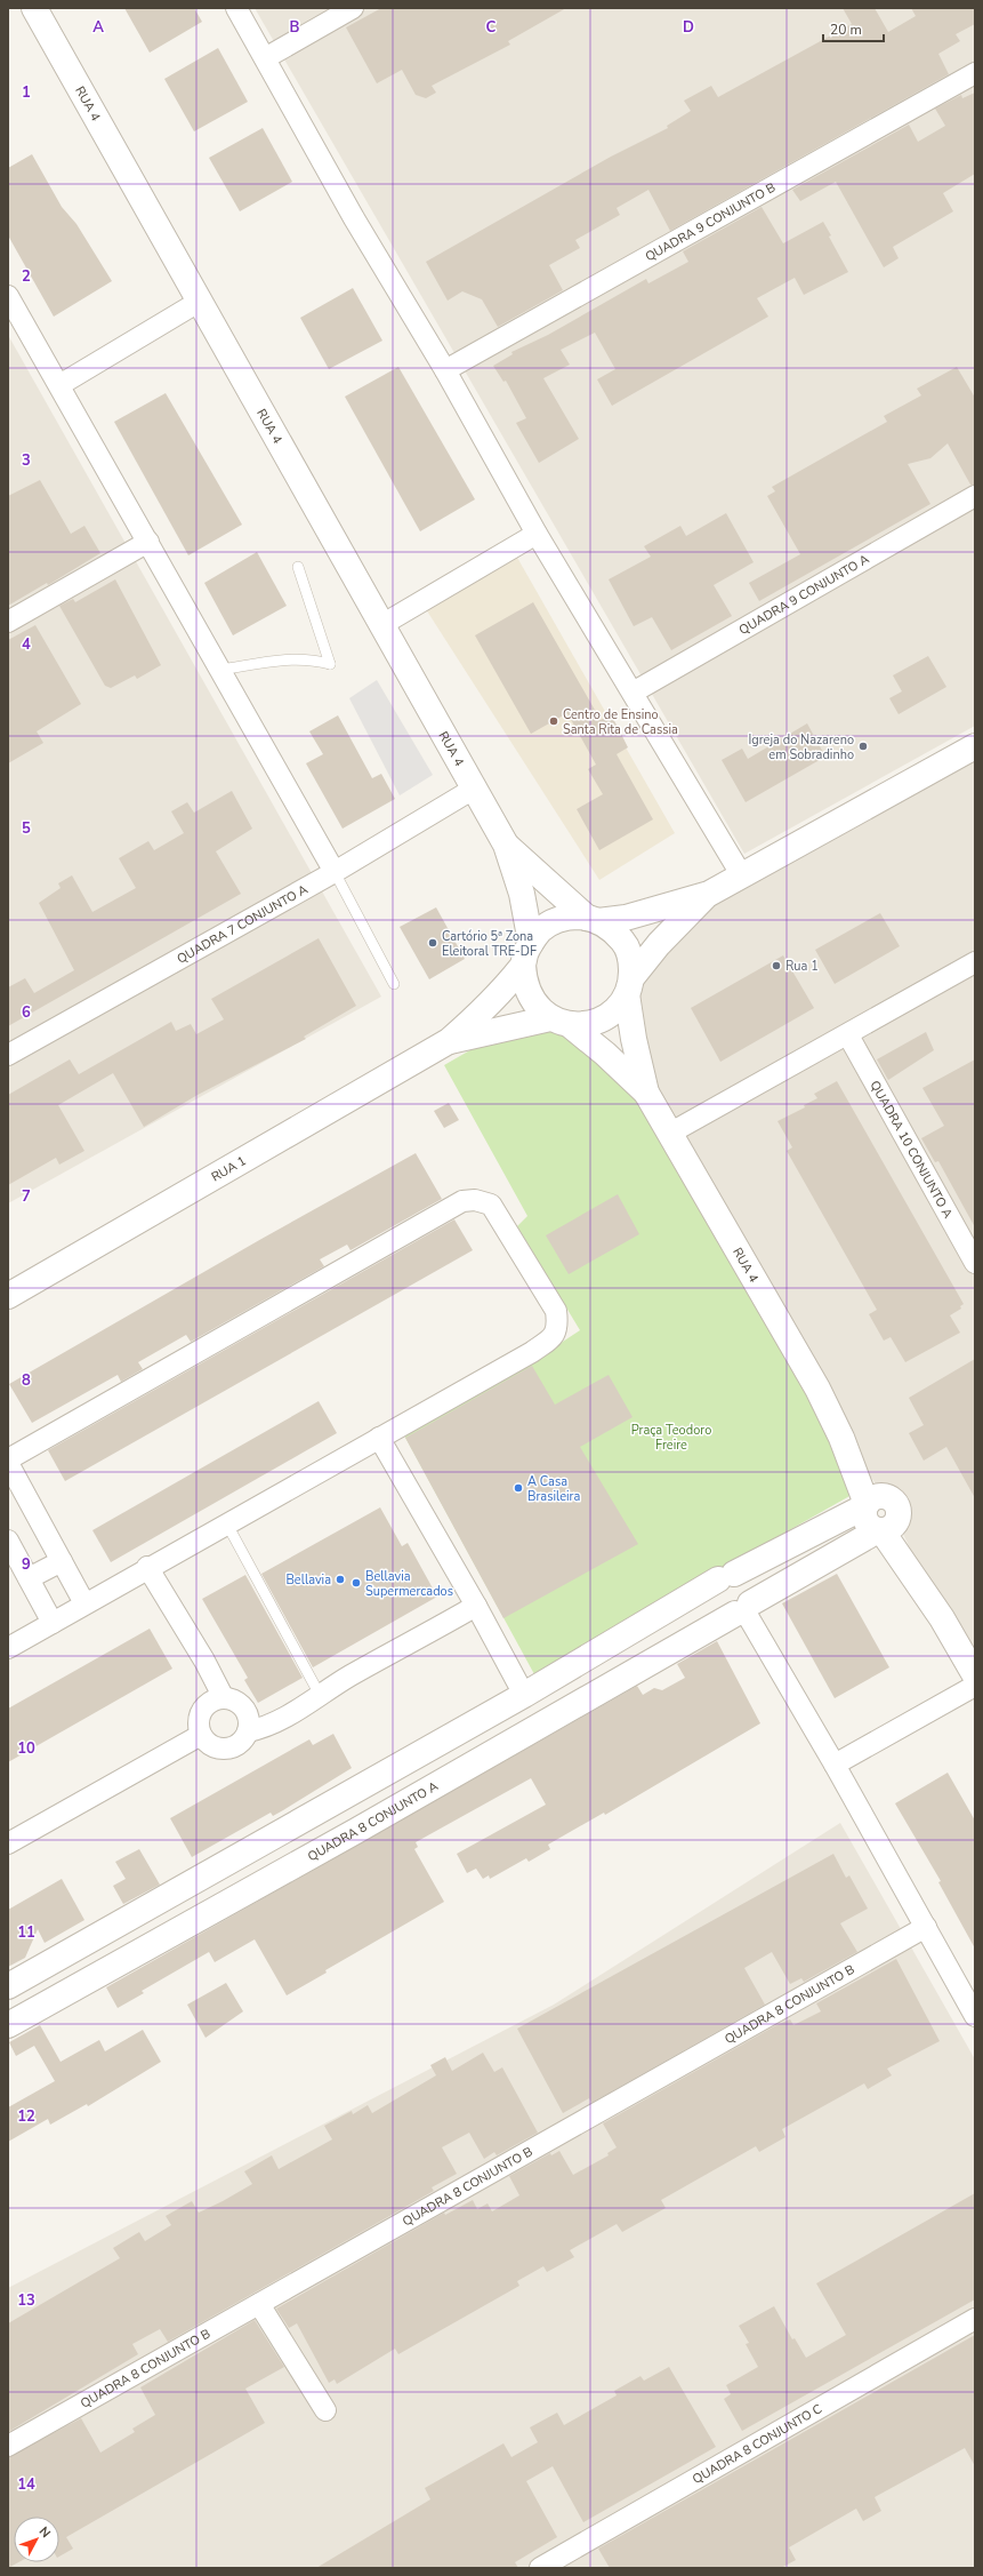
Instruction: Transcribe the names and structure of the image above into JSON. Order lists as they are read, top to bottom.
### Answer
{
  "streets": {
    "street": [
      "RUA 4",
      "QUADRA 9 CONJUNTO B",
      "QUADRA 9 CONJUNTO A",
      "QUADRA 7 CONJUNTO A",
      "QUADRA 10 CONJUNTO A",
      "RUA 1",
      "QUADRA 8 CONJUNTO A",
      "QUADRA 8 CONJUNTO B",
      "QUADRA 8 CONJUNTO C"
    ]
  },
  "crossings": [
    ["RUA 4", "QUADRA 7 CONJUNTO A"],
    ["RUA 4", "QUADRA 8 CONJUNTO A"]
  ],
  "parks": ["Praça Teodoro Freire"],
  "places": [
    "Centro de Ensino Santa Rita de Cassia",
    "Igreja do Nazareno em Sobradinho",
    "Cartório 5ª Zona Eleitoral TRE-DF",
    "Rua 1",
    "A Casa Brasileira",
    "Bellavia",
    "Bellavia Supermercados"
  ],
  "scale_bar": "20 m",
  "north": "top right",
  "grid": {
    "columns": [
      "A",
      "B",
      "C",
      "D"
    ],
    "rows": [
      "1",
      "2",
      "3",
      "4",
      "5",
      "6",
      "7",
      "8",
      "9",
      "10",
      "11",
      "12",
      "13",
      "14"
    ]
  }
}
